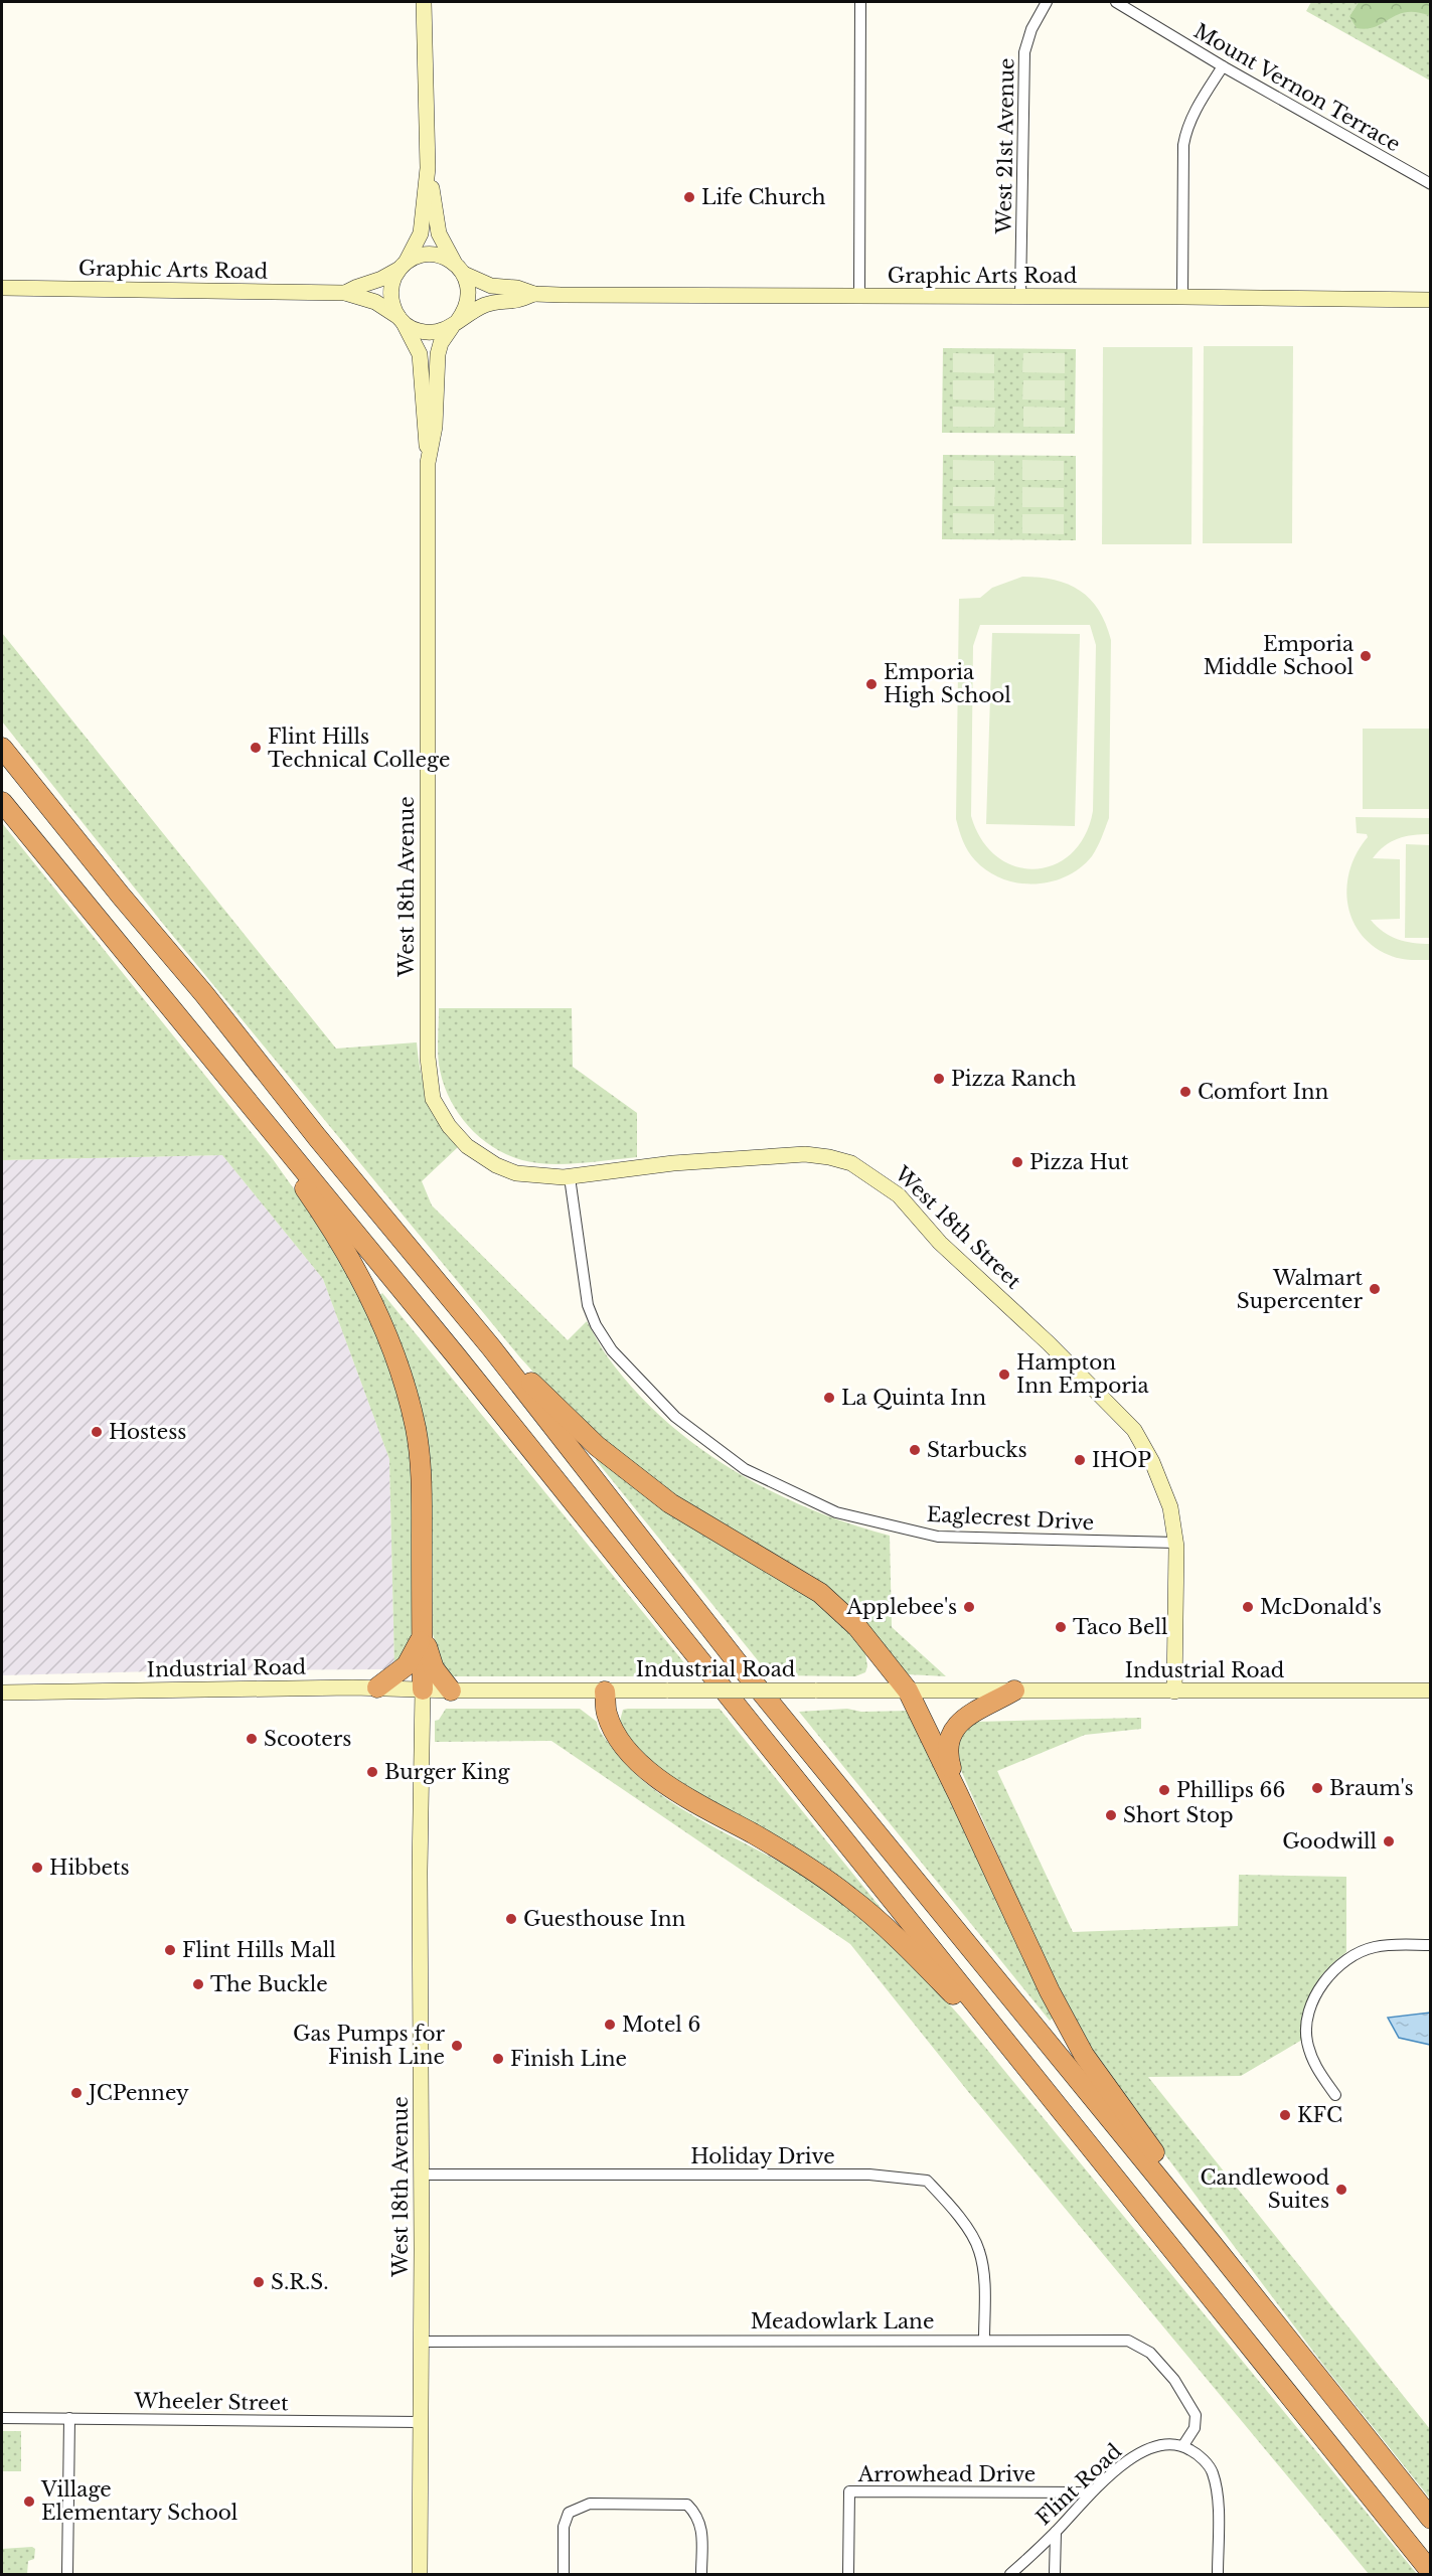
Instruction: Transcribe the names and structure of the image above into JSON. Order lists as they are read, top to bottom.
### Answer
{
  "streets": {
    "street": [
      "Mount Vernon Terrace",
      "West 21st Avenue",
      "Graphic Arts Road",
      "West 18th Avenue",
      "West 18th Street",
      "Eaglecrest Drive",
      "Industrial Road",
      "Holiday Drive",
      "Meadowlark Lane",
      "Wheeler Street",
      "Arrowhead Drive",
      "Flint Road"
    ]
  },
  "crossings": [
    ["West 21st Avenue", "Graphic Arts Road"],
    ["Graphic Arts Road", "West 18th Avenue"],
    ["West 18th Avenue", "West 18th Street"],
    ["West 18th Avenue", "Industrial Road"],
    ["West 18th Avenue", "Holiday Drive"],
    ["West 18th Avenue", "Meadowlark Lane"],
    ["West 18th Avenue", "Wheeler Street"],
    ["West 18th Street", "Eaglecrest Drive"],
    ["West 18th Street", "Industrial Road"],
    ["Holiday Drive", "Meadowlark Lane"],
    ["Meadowlark Lane", "Flint Road"],
    ["Arrowhead Drive", "Flint Road"]
  ],
  "places": [
    "Life Church",
    "Emporia Middle School",
    "Emporia High School",
    "Flint Hills Technical College",
    "Pizza Ranch",
    "Comfort Inn",
    "Pizza Hut",
    "Walmart Supercenter",
    "Hampton Inn Emporia",
    "La Quinta Inn",
    "Hostess",
    "Starbucks",
    "IHOP",
    "Applebee's",
    "McDonald's",
    "Taco Bell",
    "Scooters",
    "Burger King",
    "Braum's",
    "Phillips 66",
    "Short Stop",
    "Goodwill",
    "Hibbets",
    "Guesthouse Inn",
    "Flint Hills Mall",
    "The Buckle",
    "Motel 6",
    "Gas Pumps for Finish Line",
    "Finish Line",
    "JCPenney",
    "KFC",
    "Candlewood Suites",
    "S.R.S.",
    "Village Elementary School"
  ]
}
